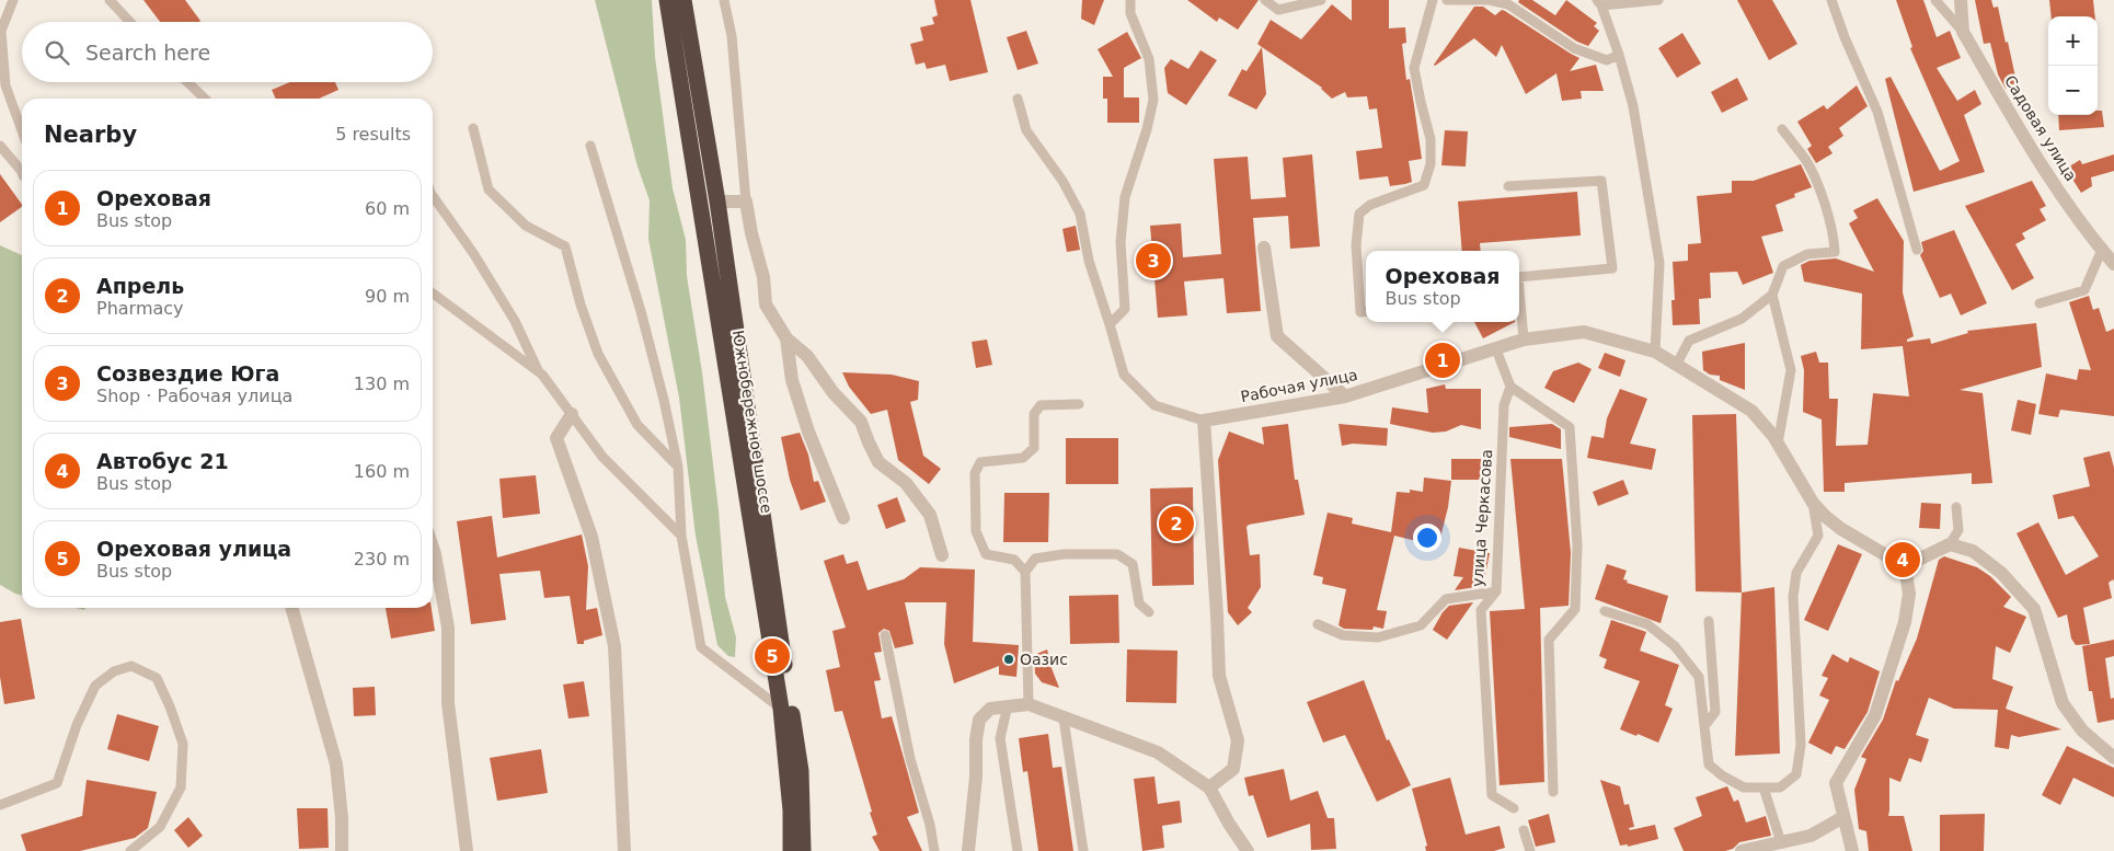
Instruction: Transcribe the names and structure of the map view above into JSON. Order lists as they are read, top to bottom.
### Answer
{
  "streets": {
    "highway": ["Южнобережное шоссе"],
    "street": ["Садовая улица", "Рабочая улица"],
    "lane": ["улица Черкасова"]
  },
  "places": ["Оазис"],
  "page": {
    "map_buttons": ["+", "−"],
    "search": "Search here",
    "heading": ["Nearby", "5 results"],
    "list": [
      {
        "mark": "1",
        "name": "Ореховая",
        "note": "Bus stop",
        "value": "60 m"
      },
      {
        "mark": "2",
        "name": "Апрель",
        "note": "Pharmacy",
        "value": "90 m"
      },
      {
        "mark": "3",
        "name": "Созвездие Юга",
        "note": "Shop · Рабочая улица",
        "value": "130 m"
      },
      {
        "mark": "4",
        "name": "Автобус 21",
        "note": "Bus stop",
        "value": "160 m"
      },
      {
        "mark": "5",
        "name": "Ореховая улица",
        "note": "Bus stop",
        "value": "230 m"
      }
    ],
    "pins": [
      "3",
      "1",
      "2",
      "4",
      "5"
    ],
    "popup": ["Ореховая", "Bus stop"]
  }
}
